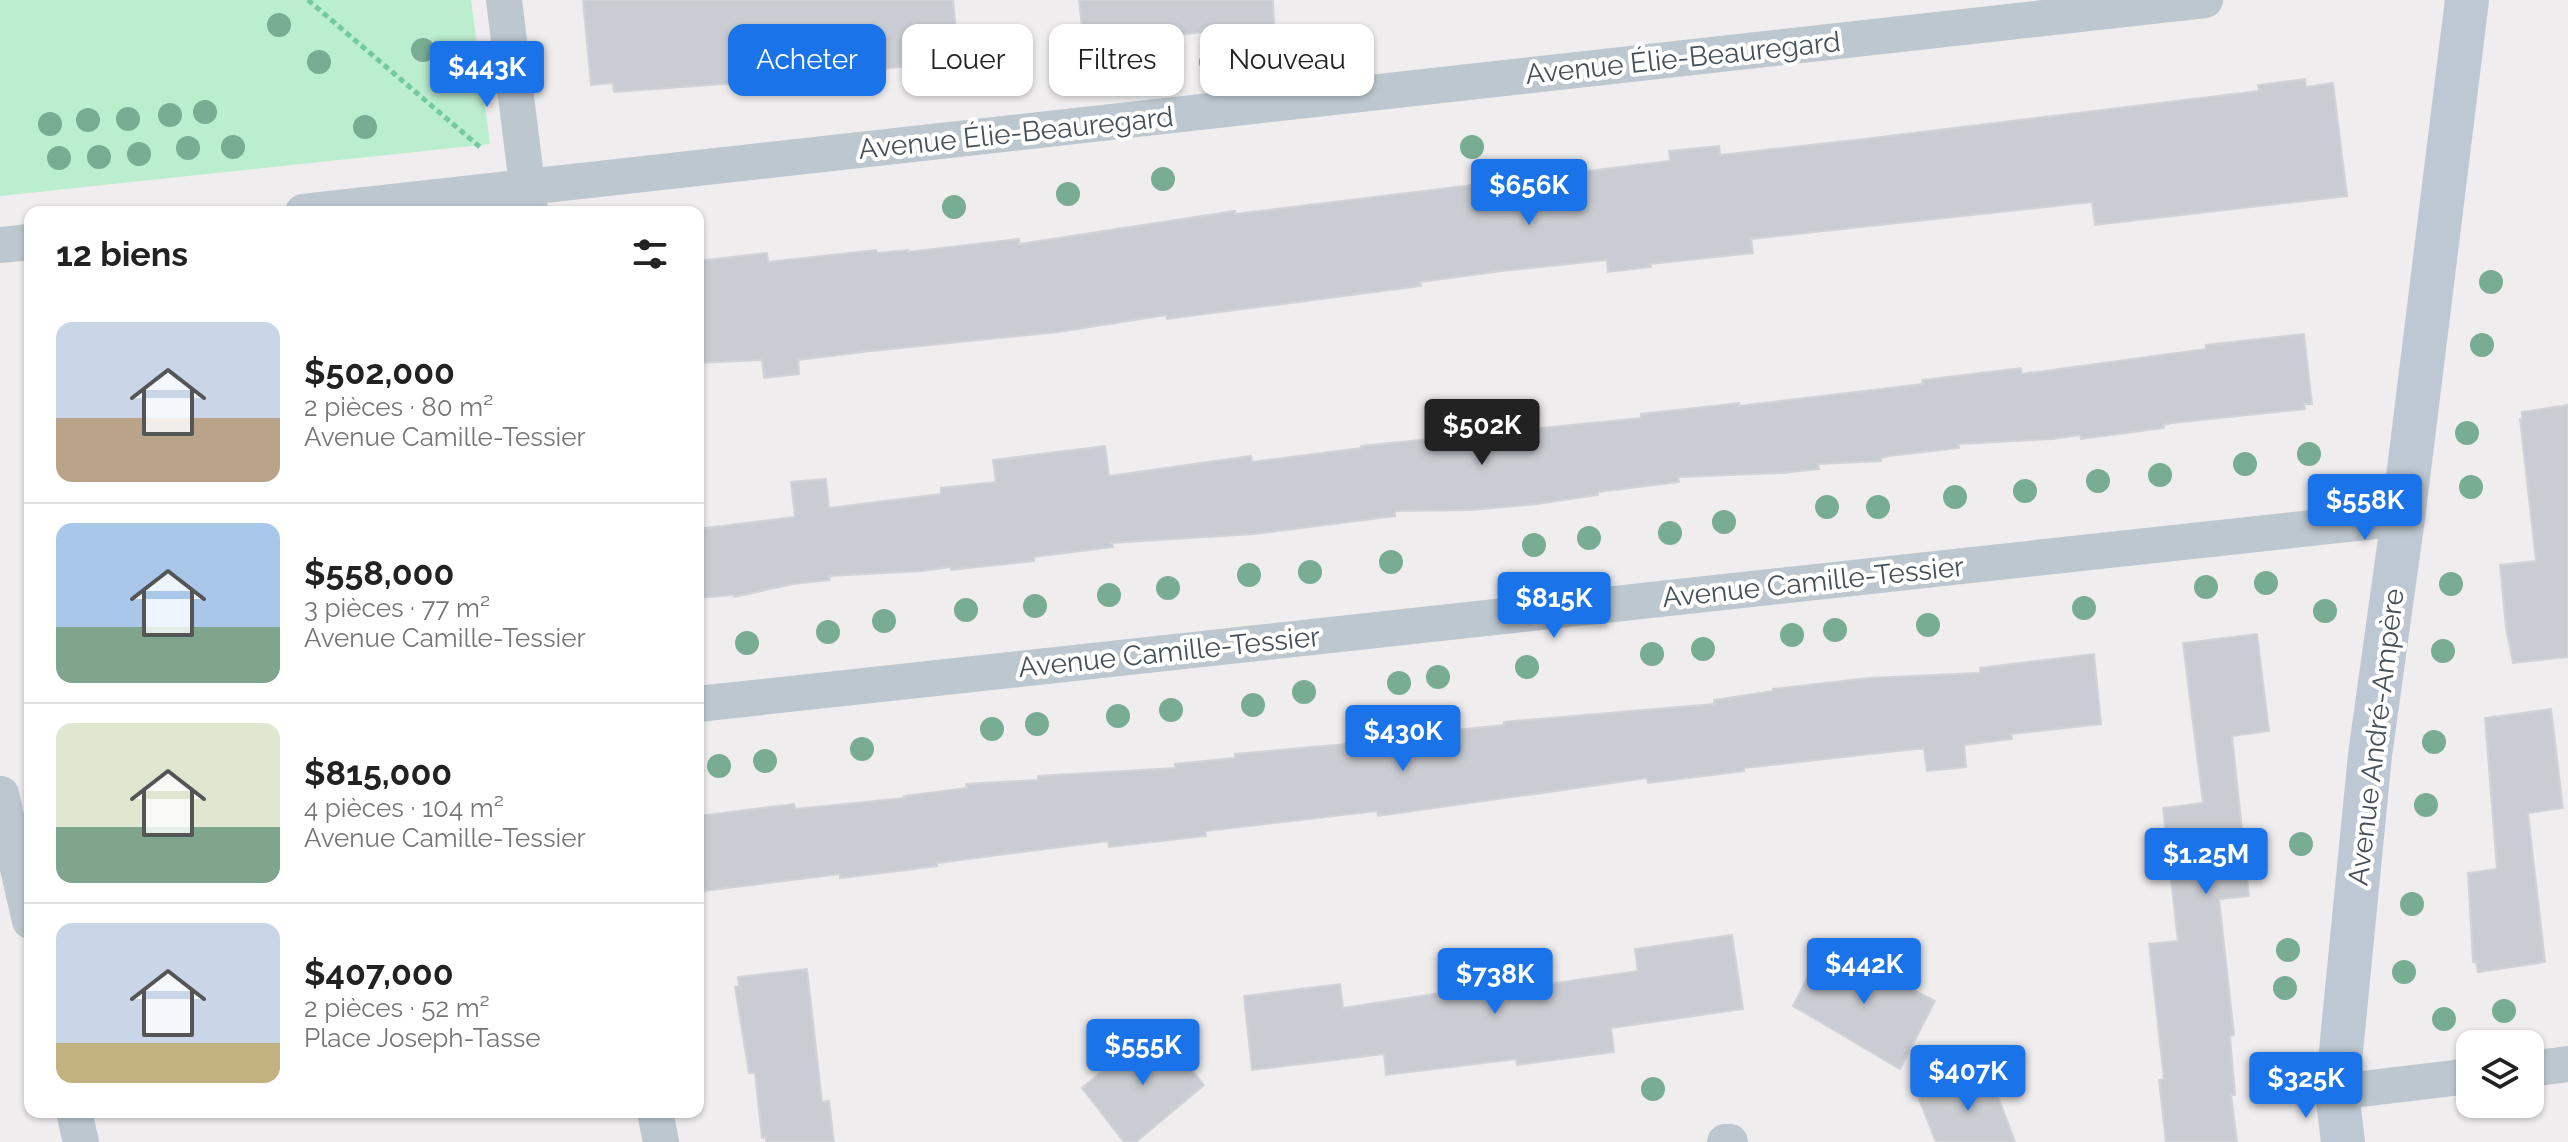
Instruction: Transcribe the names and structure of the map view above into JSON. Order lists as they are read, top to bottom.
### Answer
{
  "streets": {
    "street": ["Avenue Élie-Beauregard", "Avenue Camille-Tessier", "Avenue André-Ampère"]
  },
  "crossings": [
    ["Avenue Camille-Tessier", "Avenue André-Ampère"]
  ],
  "page": {
    "chip": [
      "Acheter",
      "Louer",
      "Filtres",
      "Nouveau"
    ],
    "price": [
      "$443K",
      "$656K",
      "$502K",
      "$558K",
      "$815K",
      "$430K",
      "$1.25M",
      "$442K",
      "$738K",
      "$555K",
      "$407K",
      "$325K"
    ],
    "heading": "12 biens",
    "list": [
      {
        "name": "$502,000",
        "note": "2 pièces · 80 m² · Avenue Camille-Tessier"
      },
      {
        "name": "$558,000",
        "note": "3 pièces · 77 m² · Avenue Camille-Tessier"
      },
      {
        "name": "$815,000",
        "note": "4 pièces · 104 m² · Avenue Camille-Tessier"
      },
      {
        "name": "$407,000",
        "note": "2 pièces · 52 m² · Place Joseph-Tasse"
      }
    ]
  }
}
